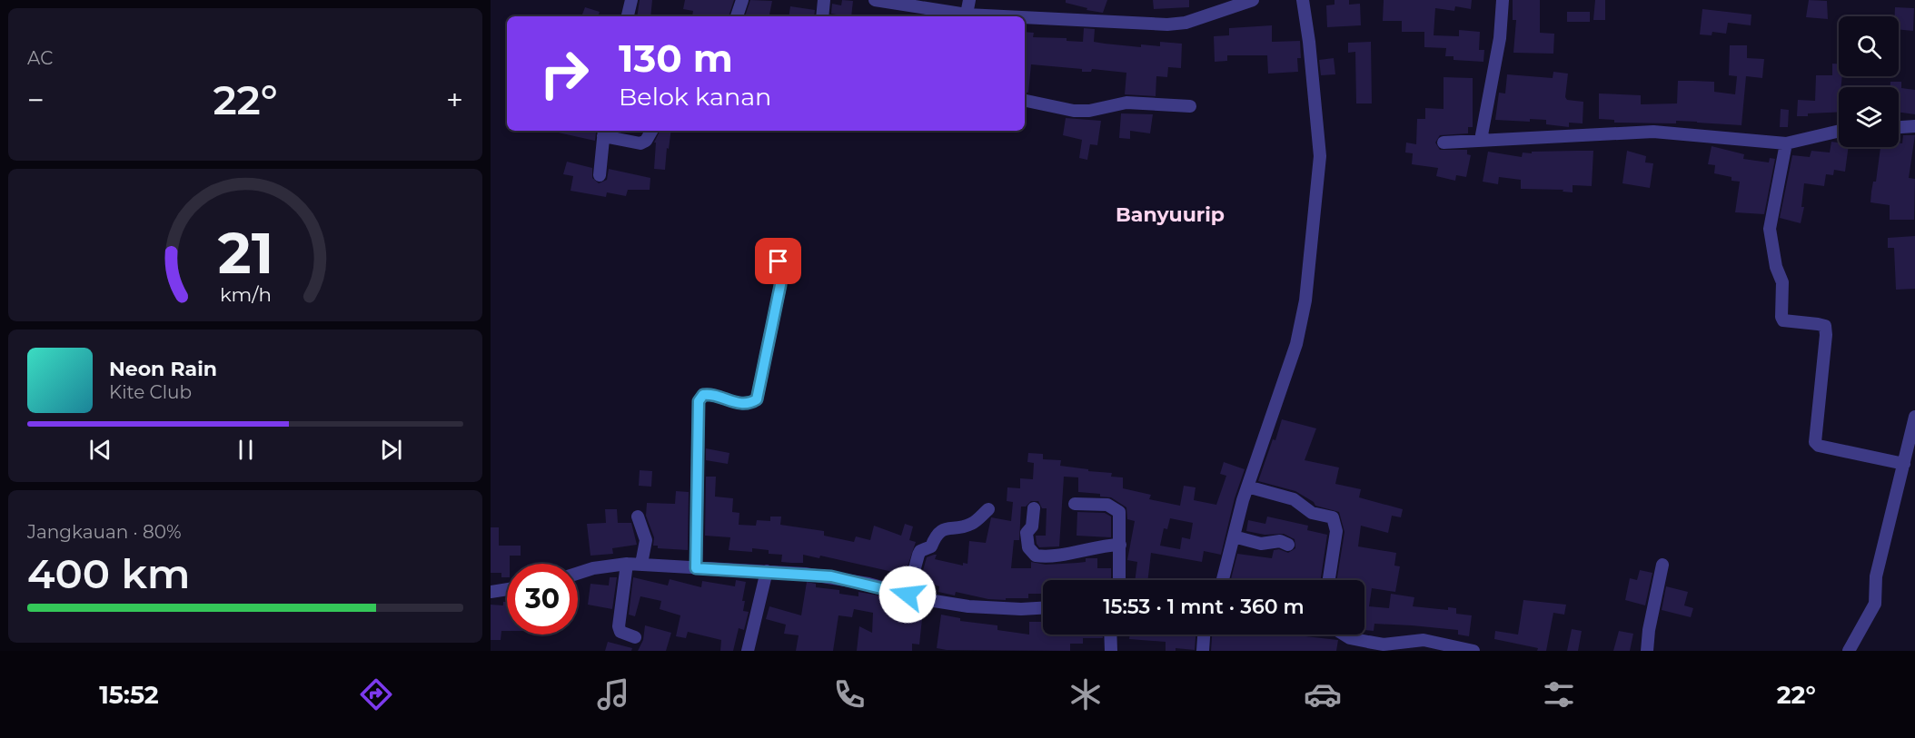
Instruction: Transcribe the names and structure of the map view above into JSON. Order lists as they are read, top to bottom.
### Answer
{
  "districts": ["Banyuurip"],
  "page": {
    "tile": [
      "AC",
      ["Jangkauan · 80%", "400 km"]
    ],
    "turn": ["130 m", "Belok kanan"],
    "heat": ["−", "22°", "+"],
    "song": ["Neon Rain", "Kite Club"],
    "limit": "30",
    "trip": "15:53 · 1 mnt · 360 m",
    "tabs": ["15:52", "22°"],
    "gauge": ["21", "km/h"]
  }
}
